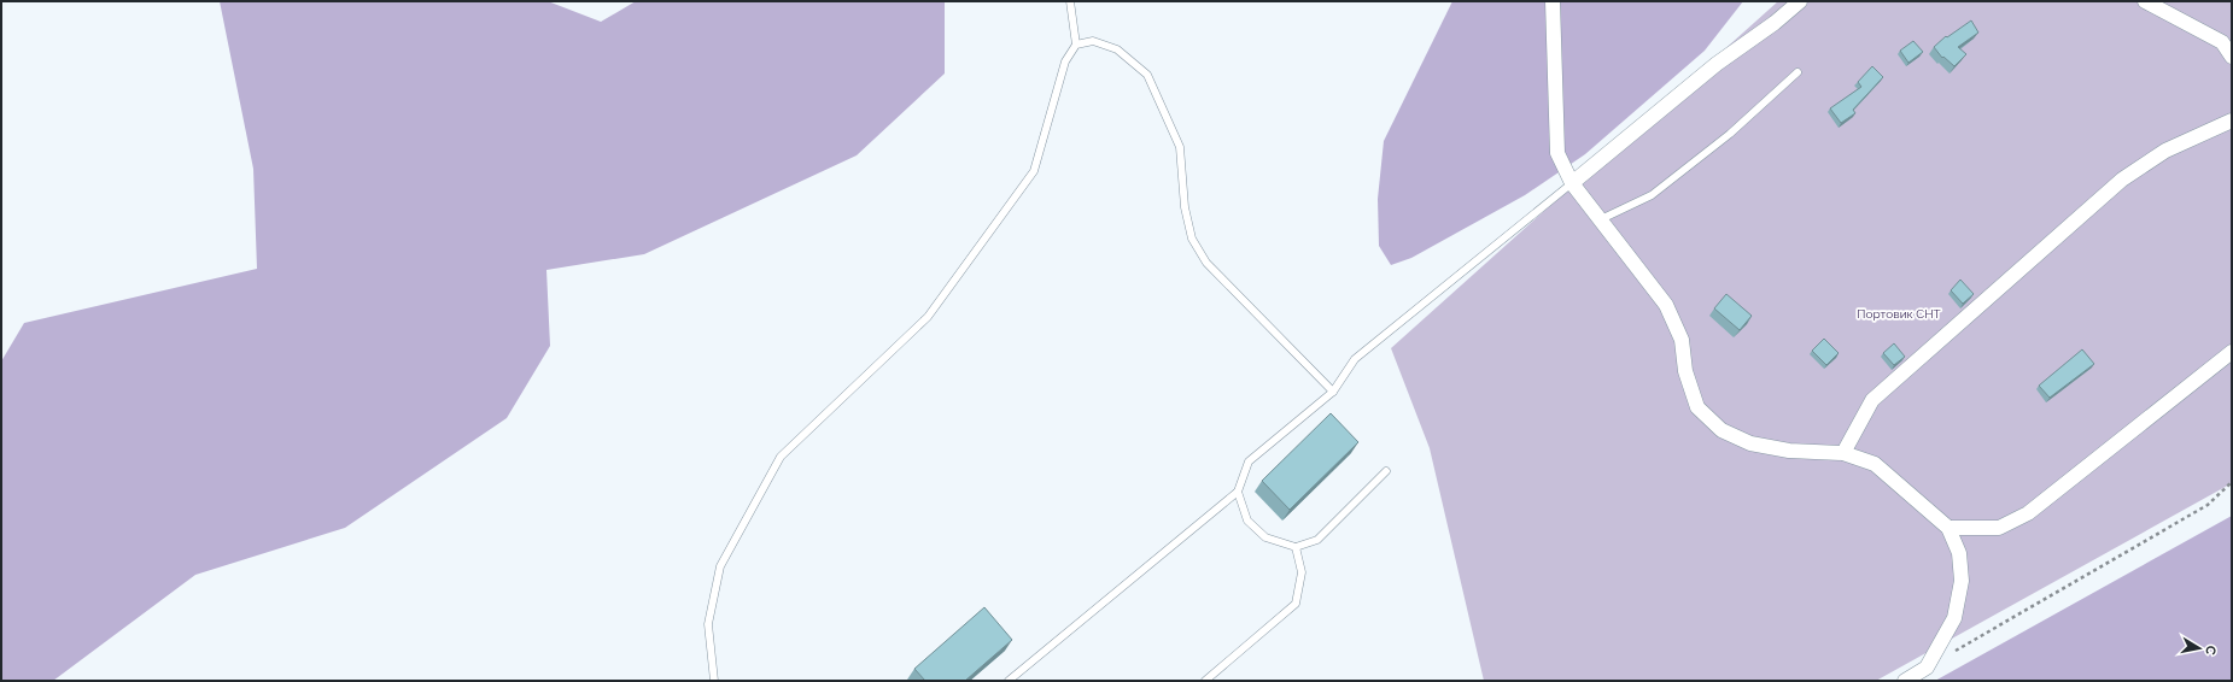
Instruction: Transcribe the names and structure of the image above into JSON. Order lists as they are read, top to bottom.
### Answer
{
  "parks": ["Портовик СНТ"],
  "north": "right"
}
